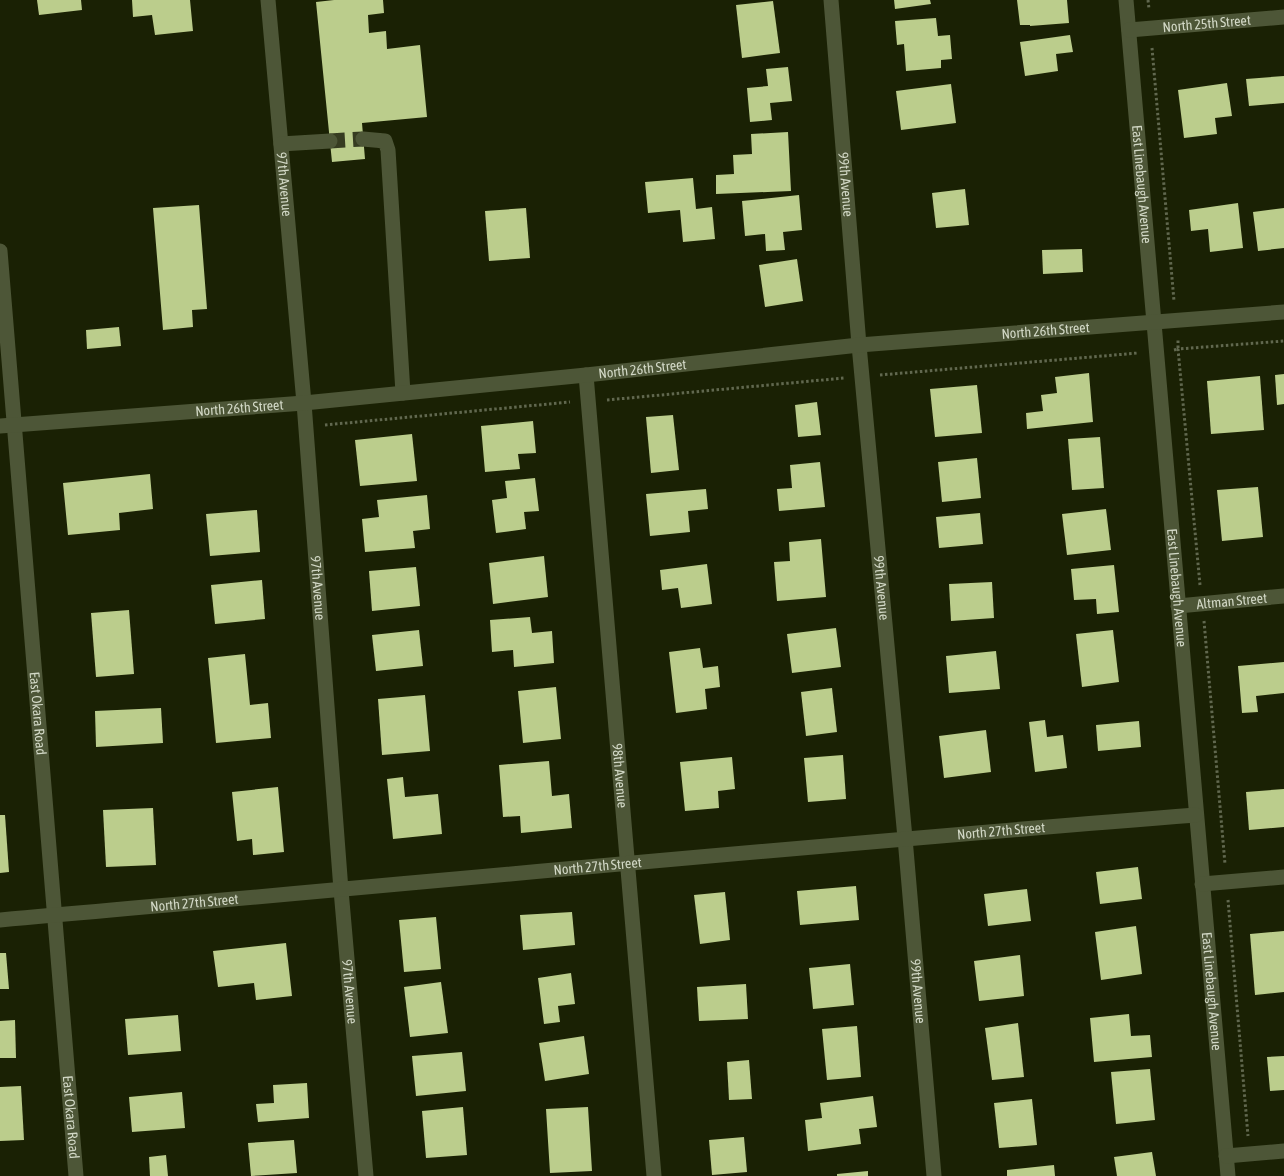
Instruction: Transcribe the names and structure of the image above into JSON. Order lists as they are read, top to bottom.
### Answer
{
  "streets": {
    "street": [
      "North 25th Street",
      "97th Avenue",
      "East Linebaugh Avenue",
      "99th Avenue",
      "North 26th Street",
      "Altman Street",
      "East Okara Road",
      "98th Avenue",
      "North 27th Street"
    ]
  },
  "crossings": [
    ["North 25th Street", "East Linebaugh Avenue"],
    ["97th Avenue", "North 26th Street"],
    ["97th Avenue", "North 27th Street"],
    ["East Linebaugh Avenue", "North 26th Street"],
    ["East Linebaugh Avenue", "Altman Street"],
    ["East Linebaugh Avenue", "North 27th Street"],
    ["99th Avenue", "North 26th Street"],
    ["99th Avenue", "North 27th Street"],
    ["North 26th Street", "East Okara Road"],
    ["North 26th Street", "98th Avenue"],
    ["East Okara Road", "North 27th Street"],
    ["98th Avenue", "North 27th Street"]
  ]
}
